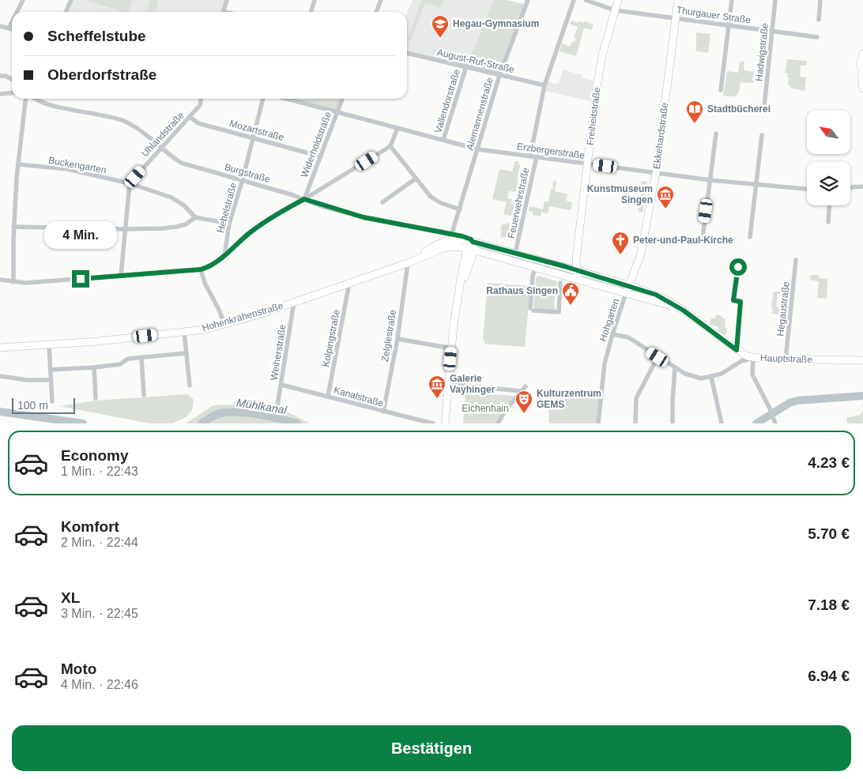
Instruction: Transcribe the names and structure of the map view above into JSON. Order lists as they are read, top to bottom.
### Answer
{
  "streets": {
    "main road": [
      "Freiheitstraße",
      "Ekkehardstraße",
      "Hohenkrähenstraße",
      "Hauptstraße"
    ],
    "street": [
      "Thurgauer Straße",
      "Hadwigstraße",
      "August-Ruf-Straße",
      "Vallendorstraße",
      "Alemannenstraße",
      "Mozartstraße",
      "Uhlandstraße",
      "Widerholdstraße",
      "Erzbergerstraße",
      "Buckengarten",
      "Burgstraße",
      "Feuerwehrstraße",
      "Hebelstraße",
      "Hegaustraße",
      "Hohgarten",
      "Zelglestraße",
      "Kolpingstraße",
      "Weiherstraße",
      "Kanalstraße"
    ]
  },
  "crossings": [
    ["Thurgauer Straße", "Hadwigstraße"],
    ["Thurgauer Straße", "Freiheitstraße"],
    ["Thurgauer Straße", "Ekkehardstraße"],
    ["August-Ruf-Straße", "Vallendorstraße"],
    ["August-Ruf-Straße", "Alemannenstraße"],
    ["Vallendorstraße", "Erzbergerstraße"],
    ["Alemannenstraße", "Erzbergerstraße"],
    ["Alemannenstraße", "Burgstraße"],
    ["Alemannenstraße", "Hohenkrähenstraße"],
    ["Freiheitstraße", "Erzbergerstraße"],
    ["Freiheitstraße", "Hauptstraße"],
    ["Mozartstraße", "Uhlandstraße"],
    ["Mozartstraße", "Widerholdstraße"],
    ["Mozartstraße", "Hebelstraße"],
    ["Uhlandstraße", "Buckengarten"],
    ["Uhlandstraße", "Burgstraße"],
    ["Ekkehardstraße", "Erzbergerstraße"],
    ["Ekkehardstraße", "Hohgarten"],
    ["Ekkehardstraße", "Hauptstraße"],
    ["Widerholdstraße", "Erzbergerstraße"],
    ["Widerholdstraße", "Burgstraße"],
    ["Erzbergerstraße", "Feuerwehrstraße"],
    ["Burgstraße", "Hebelstraße"],
    ["Burgstraße", "Hohenkrähenstraße"],
    ["Feuerwehrstraße", "Hauptstraße"],
    ["Hegaustraße", "Hauptstraße"],
    ["Hohenkrähenstraße", "Zelglestraße"],
    ["Hohenkrähenstraße", "Kolpingstraße"],
    ["Hohenkrähenstraße", "Weiherstraße"],
    ["Hohenkrähenstraße", "Hauptstraße"],
    ["Hohgarten", "Hauptstraße"],
    ["Zelglestraße", "Kanalstraße"],
    ["Kolpingstraße", "Kanalstraße"],
    ["Weiherstraße", "Kanalstraße"]
  ],
  "water": ["Mühlkanal"],
  "parks": ["Eichenhain"],
  "places": {
    "school or university": ["Hegau-Gymnasium"],
    "library": ["Stadtbücherei"],
    "museum": ["Kunstmuseum Singen", "Galerie Vayhinger"],
    "church": ["Peter-und-Paul-Kirche"],
    "public building": ["Rathaus Singen"],
    "theatre": ["Kulturzentrum GEMS"]
  },
  "scale_bar": "100 m",
  "north": "top left",
  "page": {
    "banner": ["Scheffelstube", "Oberdorfstraße"],
    "bubble": "4 Min.",
    "scale": "100 m",
    "list": [
      {
        "name": "Economy",
        "note": "1 Min. · 22:43",
        "value": "4.23 €"
      },
      {
        "name": "Komfort",
        "note": "2 Min. · 22:44",
        "value": "5.70 €"
      },
      {
        "name": "XL",
        "note": "3 Min. · 22:45",
        "value": "7.18 €"
      },
      {
        "name": "Moto",
        "note": "4 Min. · 22:46",
        "value": "6.94 €"
      }
    ],
    "buttons": "Bestätigen"
  }
}
